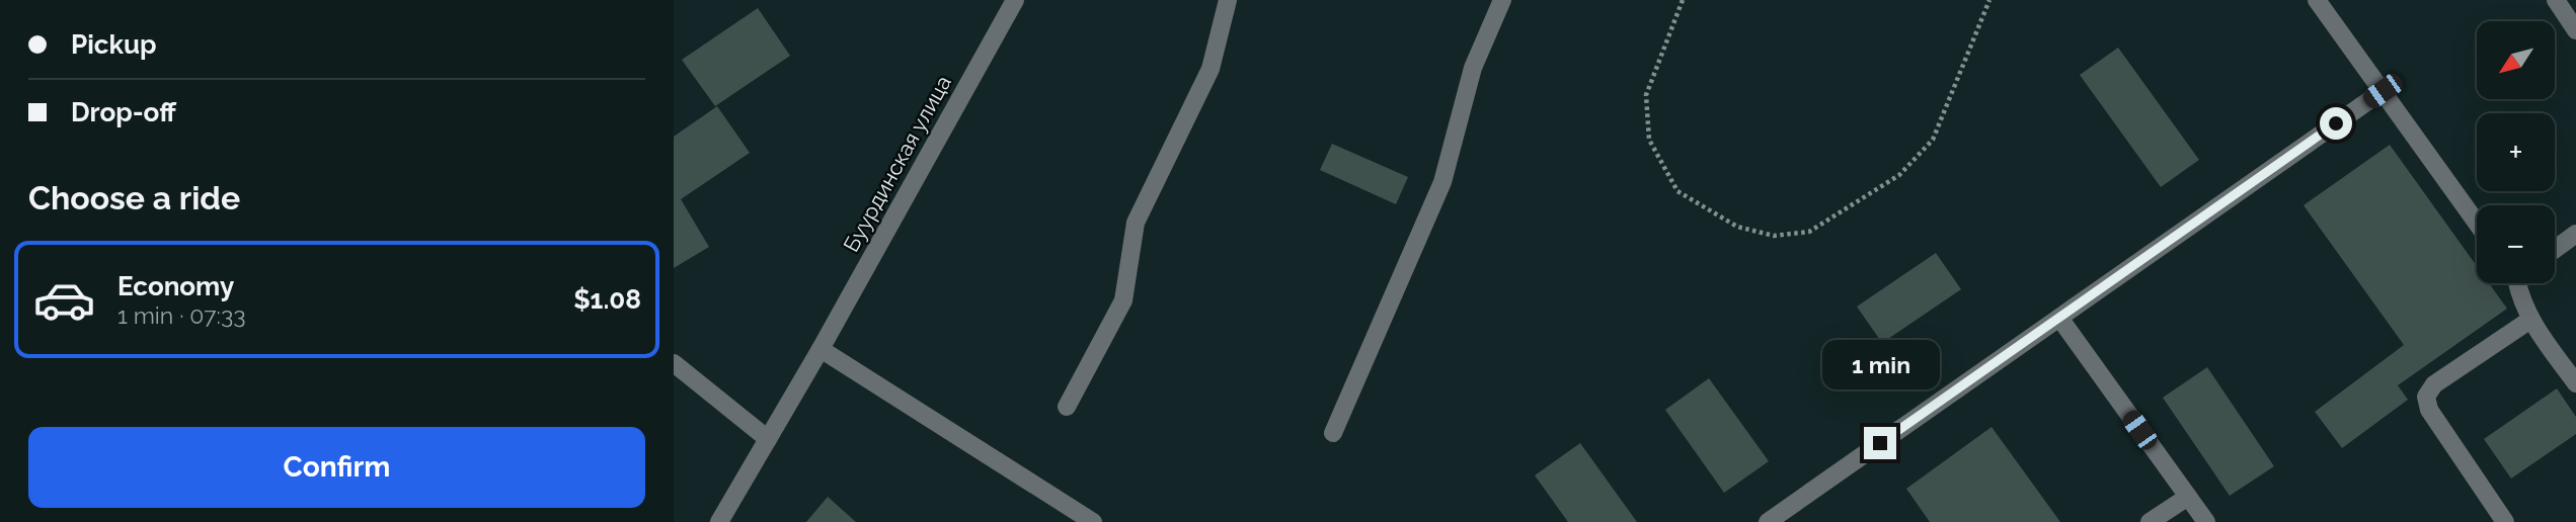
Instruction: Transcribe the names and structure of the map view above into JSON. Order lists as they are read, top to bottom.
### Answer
{
  "streets": {
    "street": ["Буурдинская улица"]
  },
  "north": "bottom left",
  "page": {
    "banner": ["Pickup", "Drop-off"],
    "map_buttons": ["+", "−"],
    "heading": "Choose a ride",
    "list": [
      {
        "name": "Economy",
        "note": "1 min · 07:33",
        "value": "$1.08"
      }
    ],
    "bubble": "1 min",
    "buttons": "Confirm"
  }
}
